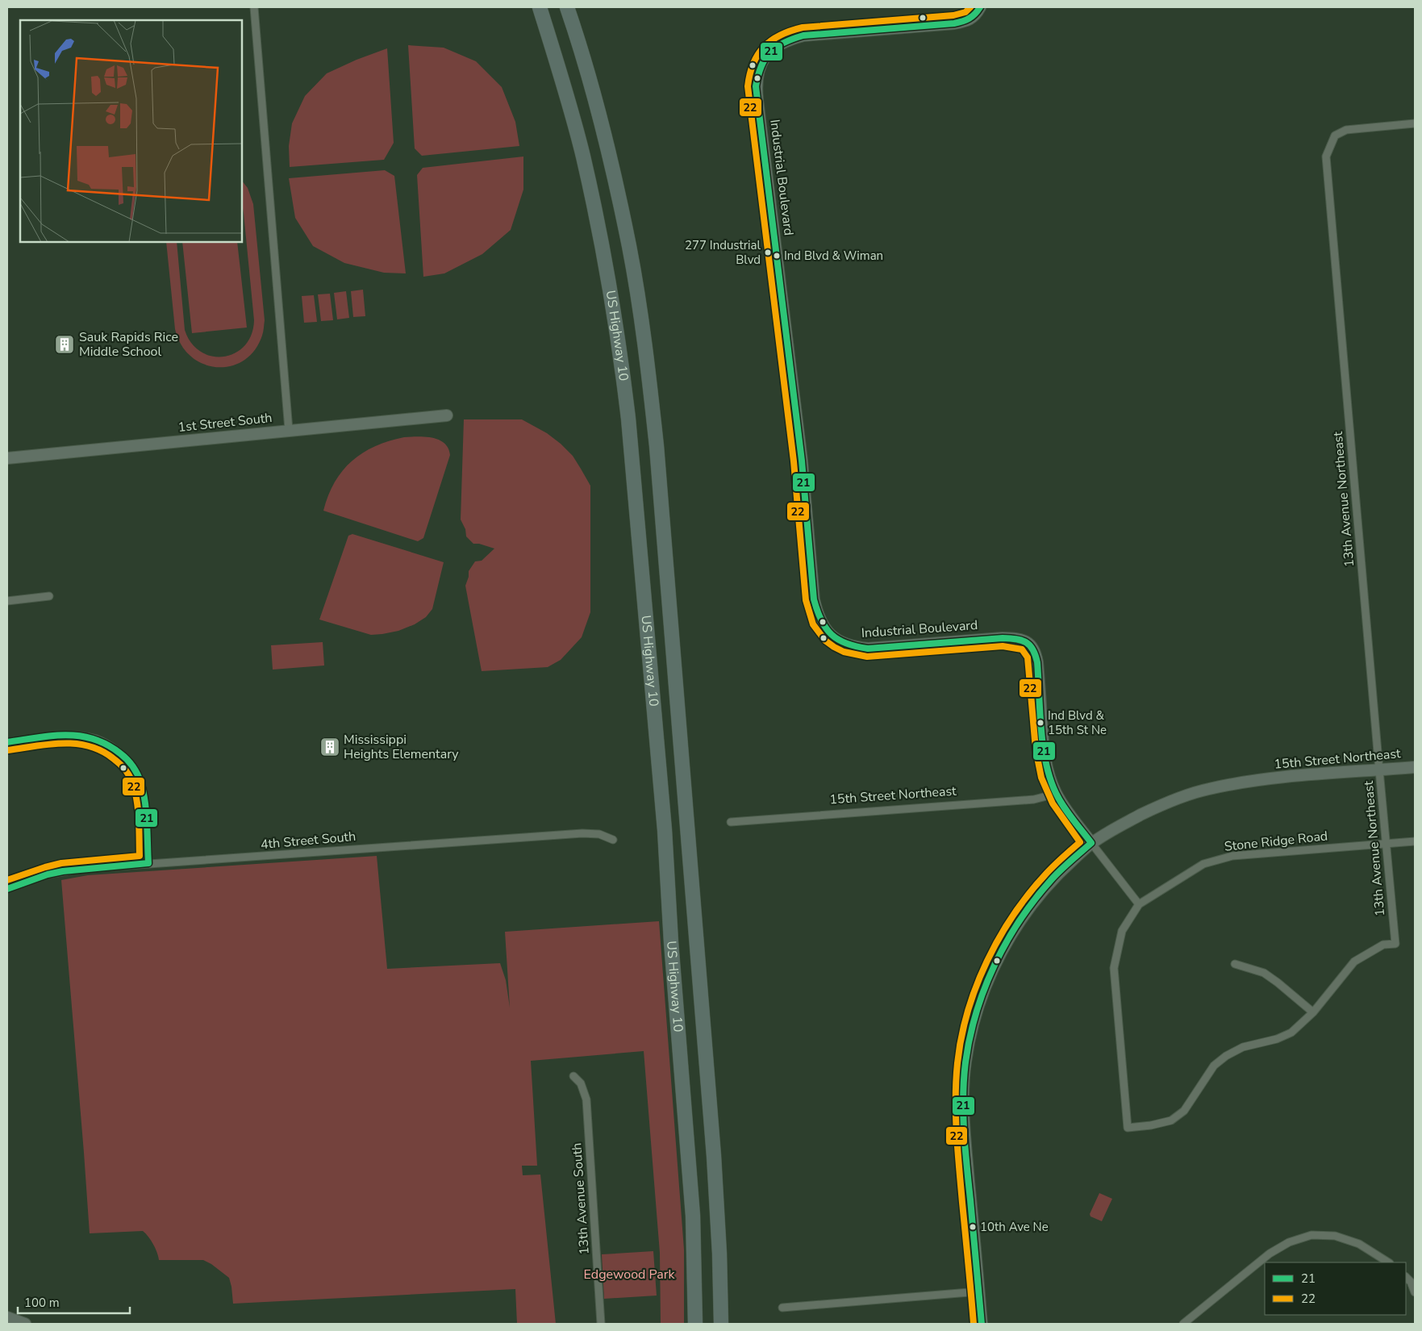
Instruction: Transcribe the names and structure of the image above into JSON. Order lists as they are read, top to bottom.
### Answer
{
  "streets": {
    "highway": ["US Highway 10"],
    "street": [
      "Industrial Boulevard",
      "1st Street South",
      "13th Avenue Northeast",
      "15th Street Northeast",
      "4th Street South",
      "Stone Ridge Road",
      "13th Avenue South"
    ]
  },
  "crossings": [
    ["Industrial Boulevard", "15th Street Northeast"],
    ["Industrial Boulevard", "Stone Ridge Road"],
    ["13th Avenue Northeast", "15th Street Northeast"],
    ["13th Avenue Northeast", "Stone Ridge Road"]
  ],
  "parks": ["Edgewood Park"],
  "places": {
    "other": [
      "277 Industrial Blvd",
      "Ind Blvd & Wiman",
      "Ind Blvd & 15th St Ne",
      "10th Ave Ne"
    ],
    "building": ["Sauk Rapids Rice Middle School", "Mississippi Heights Elementary"]
  },
  "lines": ["transit line 21", "transit line 22"],
  "legend": ["21", "22"],
  "scale_bar": "100 m"
}
